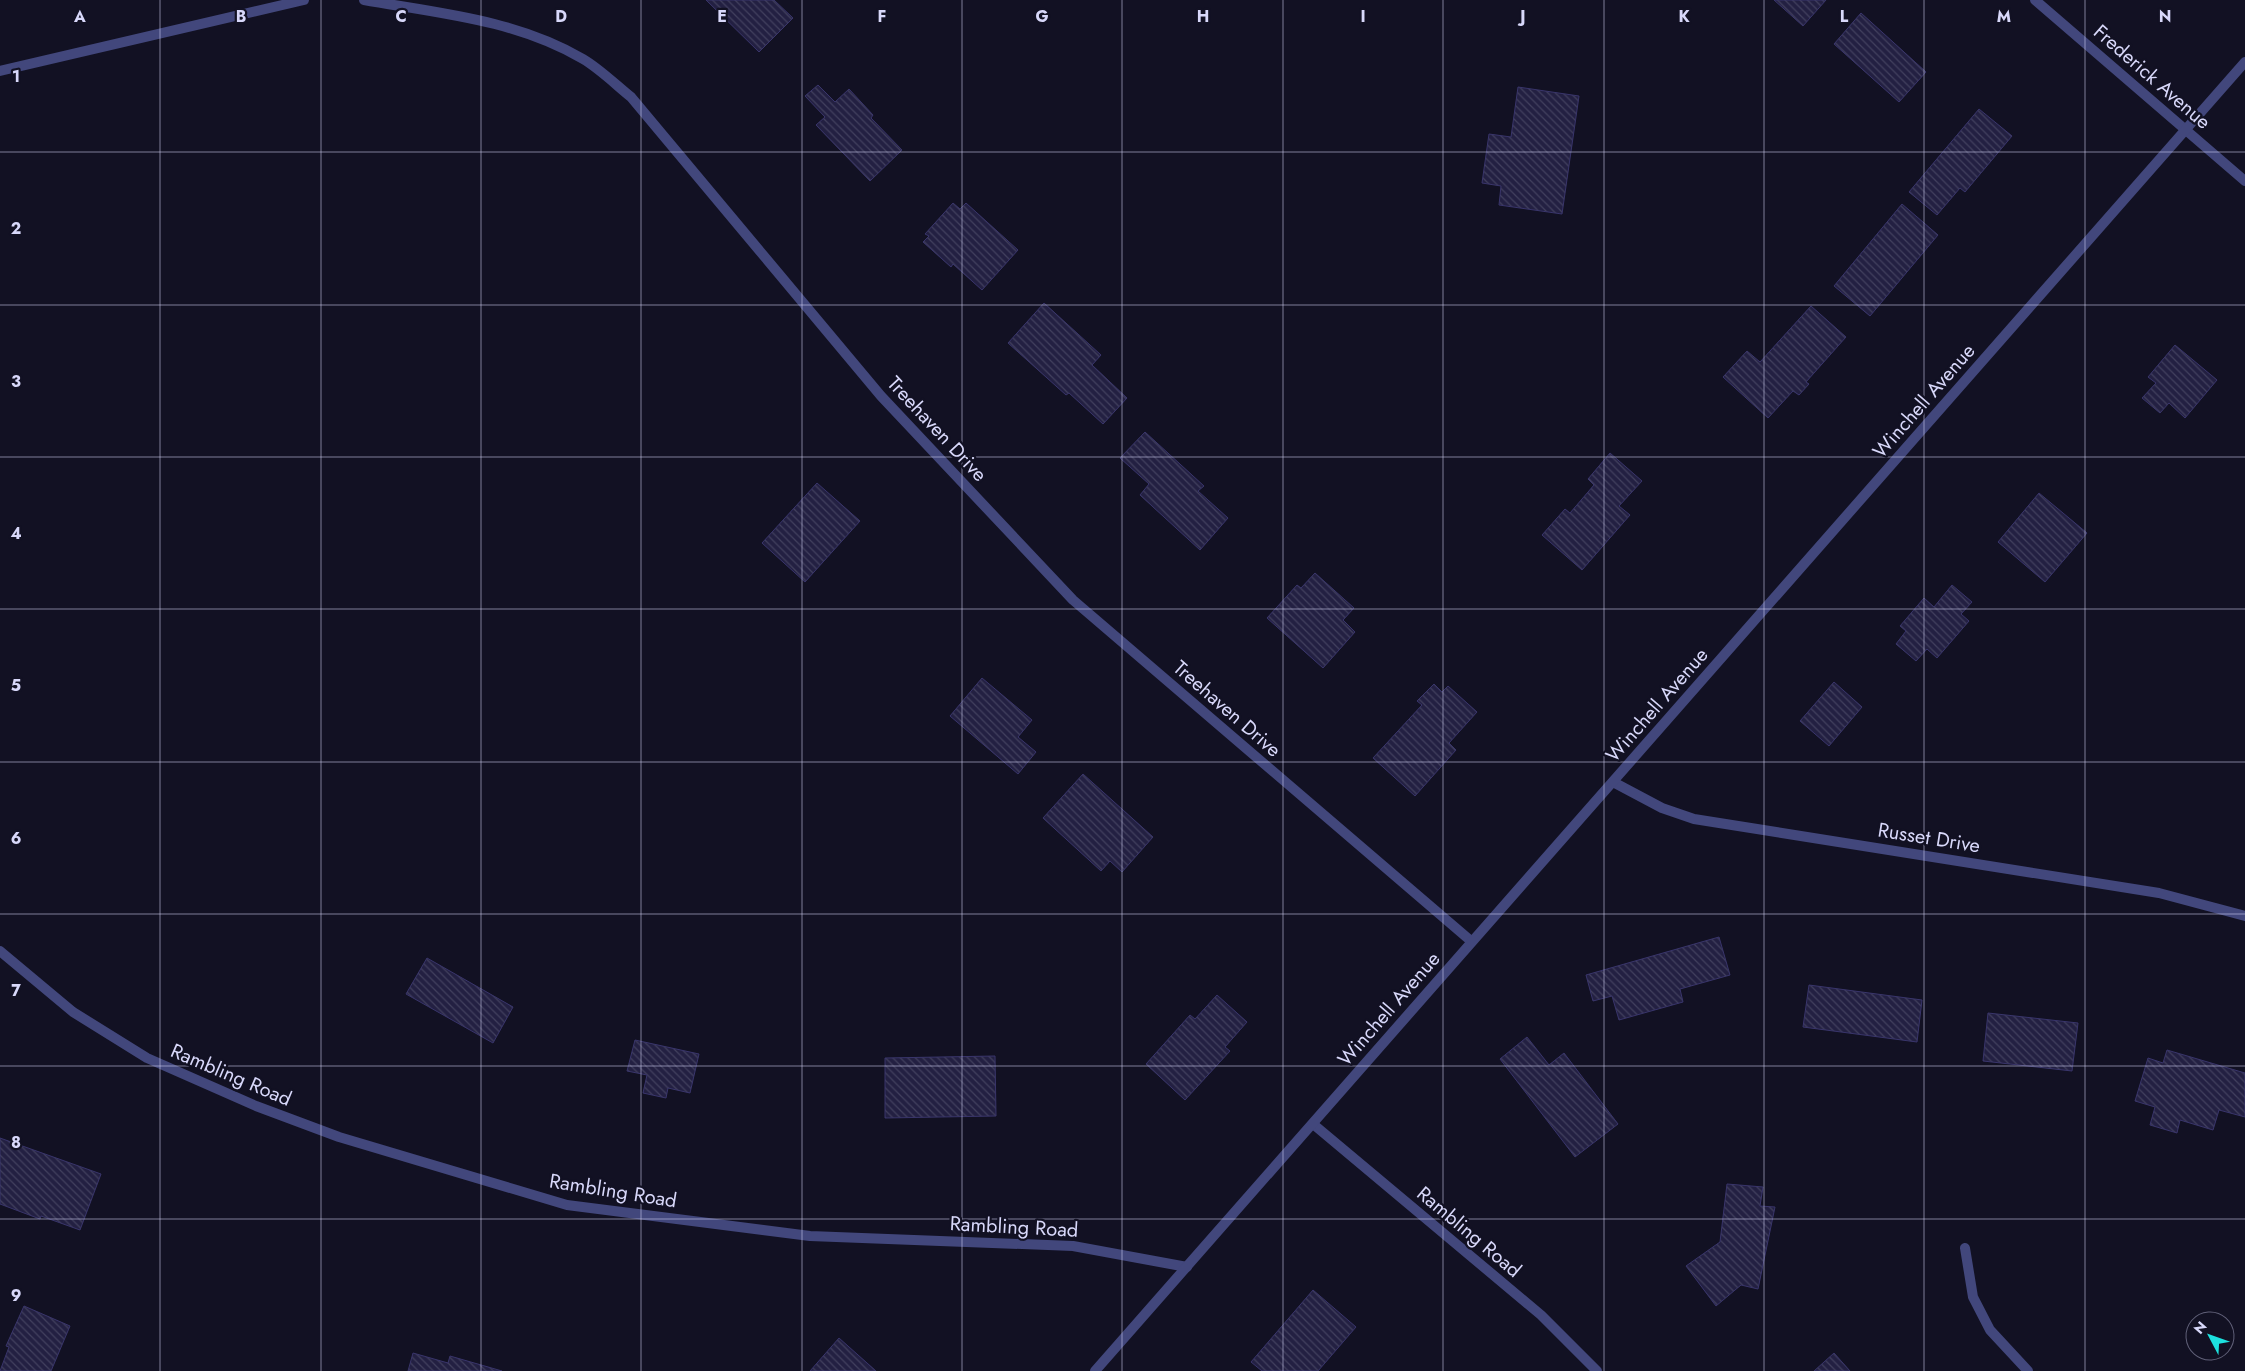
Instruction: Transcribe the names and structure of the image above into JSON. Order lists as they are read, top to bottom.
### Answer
{
  "streets": {
    "street": [
      "Frederick Avenue",
      "Winchell Avenue",
      "Treehaven Drive",
      "Russet Drive",
      "Rambling Road"
    ]
  },
  "crossings": [
    ["Frederick Avenue", "Winchell Avenue"],
    ["Winchell Avenue", "Treehaven Drive"],
    ["Winchell Avenue", "Russet Drive"],
    ["Winchell Avenue", "Rambling Road"]
  ],
  "north": "top left",
  "grid": {
    "columns": [
      "A",
      "B",
      "C",
      "D",
      "E",
      "F",
      "G",
      "H",
      "I",
      "J",
      "K",
      "L",
      "M",
      "N"
    ],
    "rows": [
      "1",
      "2",
      "3",
      "4",
      "5",
      "6",
      "7",
      "8",
      "9"
    ]
  }
}
